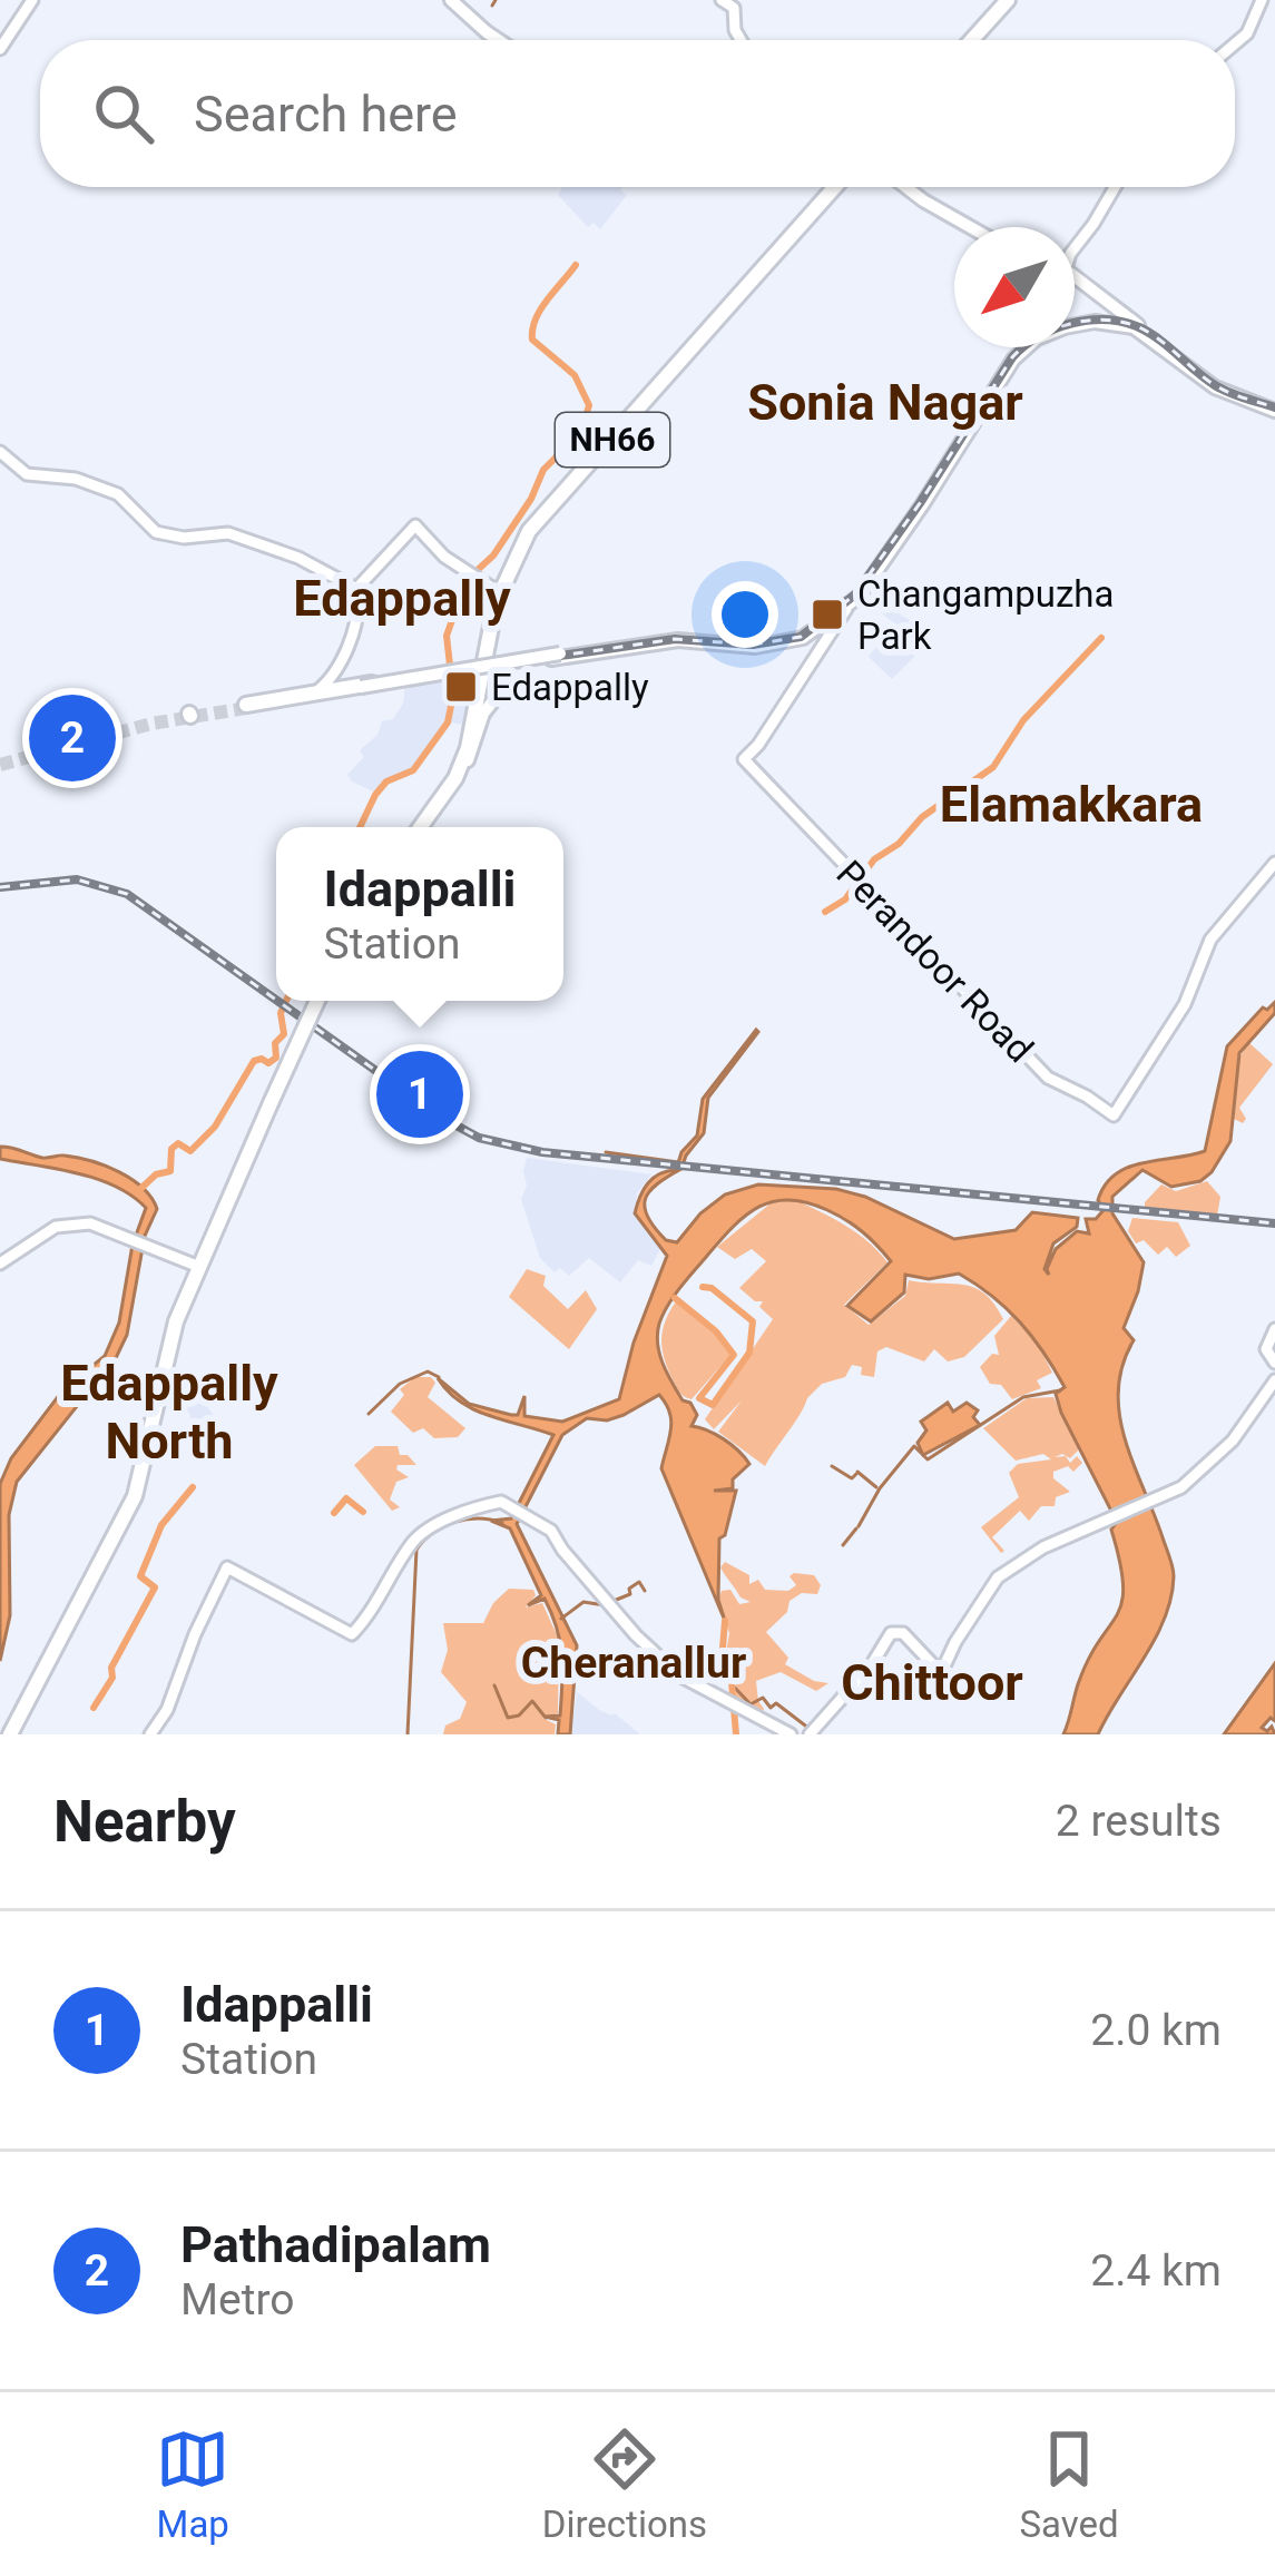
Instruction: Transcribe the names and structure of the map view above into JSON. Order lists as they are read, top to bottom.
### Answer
{
  "streets": {
    "highway": ["NH66"],
    "main road": ["Perandoor Road"]
  },
  "districts": [
    "Sonia Nagar",
    "Edappally",
    "Elamakkara",
    "Edappally North",
    "Cheranallur",
    "Chittoor"
  ],
  "places": {
    "transit": ["Changampuzha Park", "Edappally"]
  },
  "north": "bottom left",
  "page": {
    "search": "Search here",
    "pins": ["2", "1"],
    "popup": ["Idappalli", "Station"],
    "heading": ["Nearby", "2 results"],
    "list": [
      {
        "mark": "1",
        "name": "Idappalli",
        "note": "Station",
        "value": "2.0 km"
      },
      {
        "mark": "2",
        "name": "Pathadipalam",
        "note": "Metro",
        "value": "2.4 km"
      }
    ],
    "nav": ["Map", "Directions", "Saved"]
  }
}
